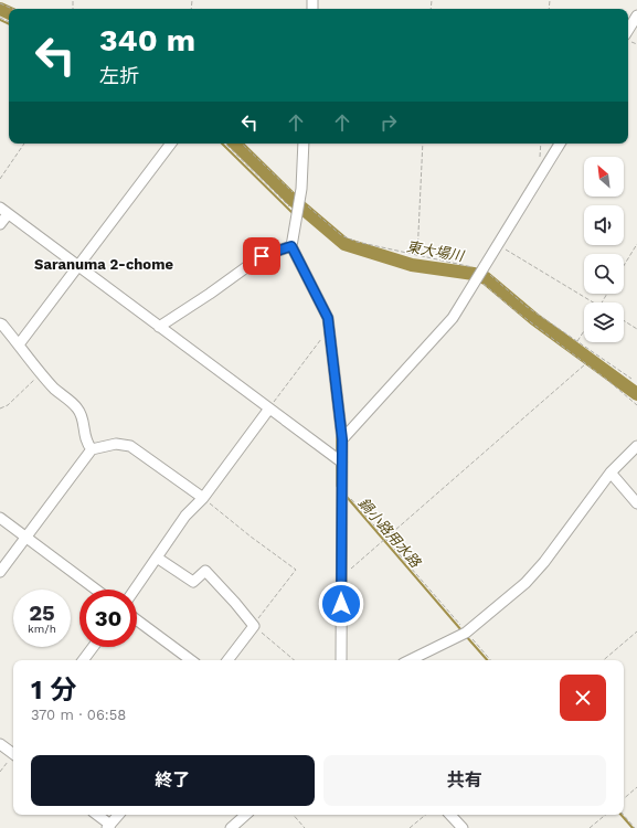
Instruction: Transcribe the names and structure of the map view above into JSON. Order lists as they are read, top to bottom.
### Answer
{
  "districts": ["Saranuma 2-chome"],
  "water": ["東大場川", "鍋小路用水路"],
  "north": "top left",
  "page": {
    "turn": ["340 m", "左折"],
    "speed": "25 km/h",
    "limit": "30",
    "heading": ["1 分", "370 m · 06:58"],
    "buttons": ["終了", "共有"]
  }
}
